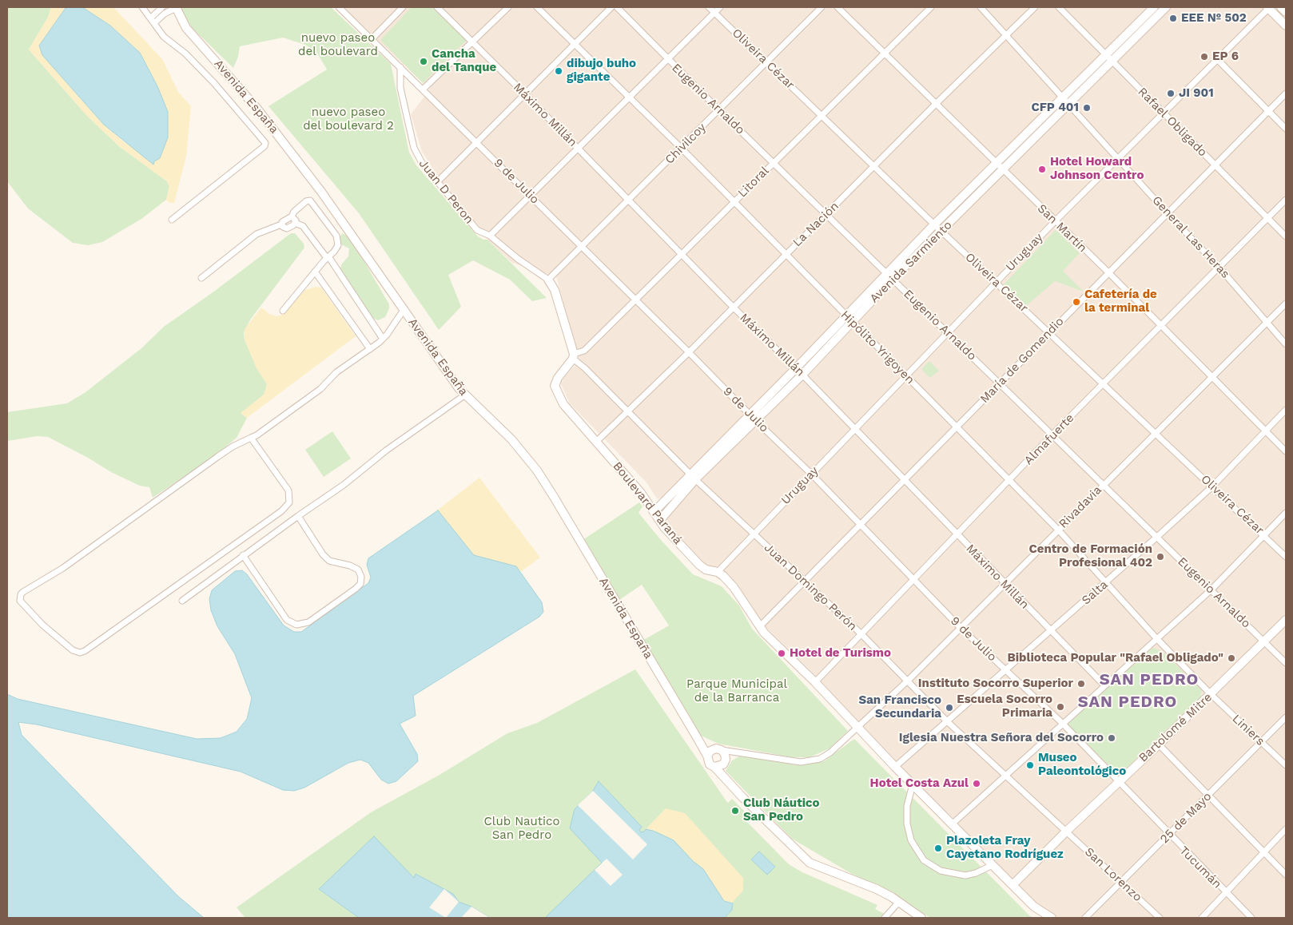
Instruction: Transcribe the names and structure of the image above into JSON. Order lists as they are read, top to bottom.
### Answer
{
  "streets": {
    "main road": [
      "Avenida España",
      "Avenida Sarmiento",
      "Boulevard Paraná",
      "Bartolomé Mitre"
    ],
    "street": [
      "Oliveira Cézar",
      "Eugenio Arnaldo",
      "Máximo Millán",
      "Rafael Obligado",
      "Chivilcoy",
      "9 de Julio",
      "Litoral",
      "Juan D Peron",
      "La Nación",
      "San Martín",
      "General Las Heras",
      "Uruguay",
      "Hipólito Yrigoyen",
      "María de Gomendio",
      "Almafuerte",
      "Rivadavia",
      "Juan Domingo Perón",
      "Salta",
      "Liniers",
      "25 de Mayo",
      "Tucumán",
      "San Lorenzo"
    ]
  },
  "crossings": [
    ["Oliveira Cézar", "Chivilcoy"],
    ["Oliveira Cézar", "Litoral"],
    ["Oliveira Cézar", "La Nación"],
    ["Oliveira Cézar", "Uruguay"],
    ["Oliveira Cézar", "Avenida Sarmiento"],
    ["Oliveira Cézar", "María de Gomendio"],
    ["Oliveira Cézar", "Almafuerte"],
    ["Oliveira Cézar", "Rivadavia"],
    ["Oliveira Cézar", "Salta"],
    ["Eugenio Arnaldo", "Chivilcoy"],
    ["Eugenio Arnaldo", "Litoral"],
    ["Eugenio Arnaldo", "La Nación"],
    ["Eugenio Arnaldo", "Uruguay"],
    ["Eugenio Arnaldo", "Avenida Sarmiento"],
    ["Eugenio Arnaldo", "María de Gomendio"],
    ["Eugenio Arnaldo", "Almafuerte"],
    ["Eugenio Arnaldo", "Rivadavia"],
    ["Eugenio Arnaldo", "Salta"],
    ["Eugenio Arnaldo", "Bartolomé Mitre"],
    ["Máximo Millán", "Chivilcoy"],
    ["Máximo Millán", "Litoral"],
    ["Máximo Millán", "La Nación"],
    ["Máximo Millán", "Uruguay"],
    ["Máximo Millán", "Avenida Sarmiento"],
    ["Máximo Millán", "María de Gomendio"],
    ["Máximo Millán", "Almafuerte"],
    ["Máximo Millán", "Rivadavia"],
    ["Máximo Millán", "Salta"],
    ["Rafael Obligado", "Uruguay"],
    ["Rafael Obligado", "Avenida Sarmiento"],
    ["Rafael Obligado", "María de Gomendio"],
    ["Rafael Obligado", "Almafuerte"],
    ["Chivilcoy", "9 de Julio"],
    ["Chivilcoy", "Juan D Peron"],
    ["Chivilcoy", "Hipólito Yrigoyen"],
    ["9 de Julio", "Litoral"],
    ["9 de Julio", "Juan D Peron"],
    ["9 de Julio", "La Nación"],
    ["9 de Julio", "Uruguay"],
    ["9 de Julio", "Avenida Sarmiento"],
    ["9 de Julio", "María de Gomendio"],
    ["9 de Julio", "Almafuerte"],
    ["9 de Julio", "Rivadavia"],
    ["9 de Julio", "Salta"],
    ["9 de Julio", "Bartolomé Mitre"],
    ["9 de Julio", "Tucumán"],
    ["Litoral", "San Martín"],
    ["Litoral", "Hipólito Yrigoyen"],
    ["Litoral", "Boulevard Paraná"],
    ["Litoral", "Juan Domingo Perón"],
    ["La Nación", "San Martín"],
    ["La Nación", "General Las Heras"],
    ["La Nación", "Hipólito Yrigoyen"],
    ["La Nación", "Boulevard Paraná"],
    ["La Nación", "Juan Domingo Perón"],
    ["San Martín", "Uruguay"],
    ["San Martín", "Avenida Sarmiento"],
    ["San Martín", "María de Gomendio"],
    ["San Martín", "Almafuerte"],
    ["San Martín", "Rivadavia"],
    ["San Martín", "Salta"],
    ["General Las Heras", "Uruguay"],
    ["General Las Heras", "Avenida Sarmiento"],
    ["General Las Heras", "María de Gomendio"],
    ["General Las Heras", "Almafuerte"],
    ["General Las Heras", "Rivadavia"],
    ["Uruguay", "Hipólito Yrigoyen"],
    ["Uruguay", "Boulevard Paraná"],
    ["Uruguay", "Juan Domingo Perón"],
    ["Avenida Sarmiento", "Hipólito Yrigoyen"],
    ["Avenida Sarmiento", "Boulevard Paraná"],
    ["Avenida Sarmiento", "Juan Domingo Perón"],
    ["Hipólito Yrigoyen", "María de Gomendio"],
    ["Hipólito Yrigoyen", "Almafuerte"],
    ["Hipólito Yrigoyen", "Rivadavia"],
    ["Hipólito Yrigoyen", "Salta"],
    ["Hipólito Yrigoyen", "Bartolomé Mitre"],
    ["Hipólito Yrigoyen", "Liniers"],
    ["María de Gomendio", "Boulevard Paraná"],
    ["María de Gomendio", "Juan Domingo Perón"],
    ["Almafuerte", "Boulevard Paraná"],
    ["Almafuerte", "Juan Domingo Perón"],
    ["Boulevard Paraná", "Rivadavia"],
    ["Boulevard Paraná", "Juan Domingo Perón"],
    ["Boulevard Paraná", "Salta"],
    ["Boulevard Paraná", "Bartolomé Mitre"],
    ["Rivadavia", "Juan Domingo Perón"],
    ["Juan Domingo Perón", "Salta"],
    ["Juan Domingo Perón", "Bartolomé Mitre"],
    ["Juan Domingo Perón", "San Lorenzo"],
    ["Bartolomé Mitre", "Liniers"],
    ["Bartolomé Mitre", "Tucumán"],
    ["Bartolomé Mitre", "San Lorenzo"],
    ["Liniers", "25 de Mayo"],
    ["25 de Mayo", "Tucumán"],
    ["25 de Mayo", "San Lorenzo"]
  ],
  "districts": ["SAN PEDRO", "SAN PEDRO"],
  "parks": [
    "nuevo paseo del boulevard",
    "nuevo paseo del boulevard 2",
    "Parque Municipal de la Barranca",
    "Club Nautico San Pedro"
  ],
  "places": [
    "EEE Nº 502",
    "EP 6",
    "Cancha del Tanque",
    "dibujo buho gigante",
    "JI 901",
    "CFP 401",
    "Hotel Howard Johnson Centro",
    "Cafetería de la terminal",
    "Centro de Formación Profesional 402",
    "Hotel de Turismo",
    "Biblioteca Popular \"Rafael Obligado\"",
    "Instituto Socorro Superior",
    "Escuela Socorro Primaria",
    "San Francisco Secundaria",
    "Iglesia Nuestra Señora del Socorro",
    "Museo Paleontológico",
    "Hotel Costa Azul",
    "Club Náutico San Pedro",
    "Plazoleta Fray Cayetano Rodríguez"
  ]
}
